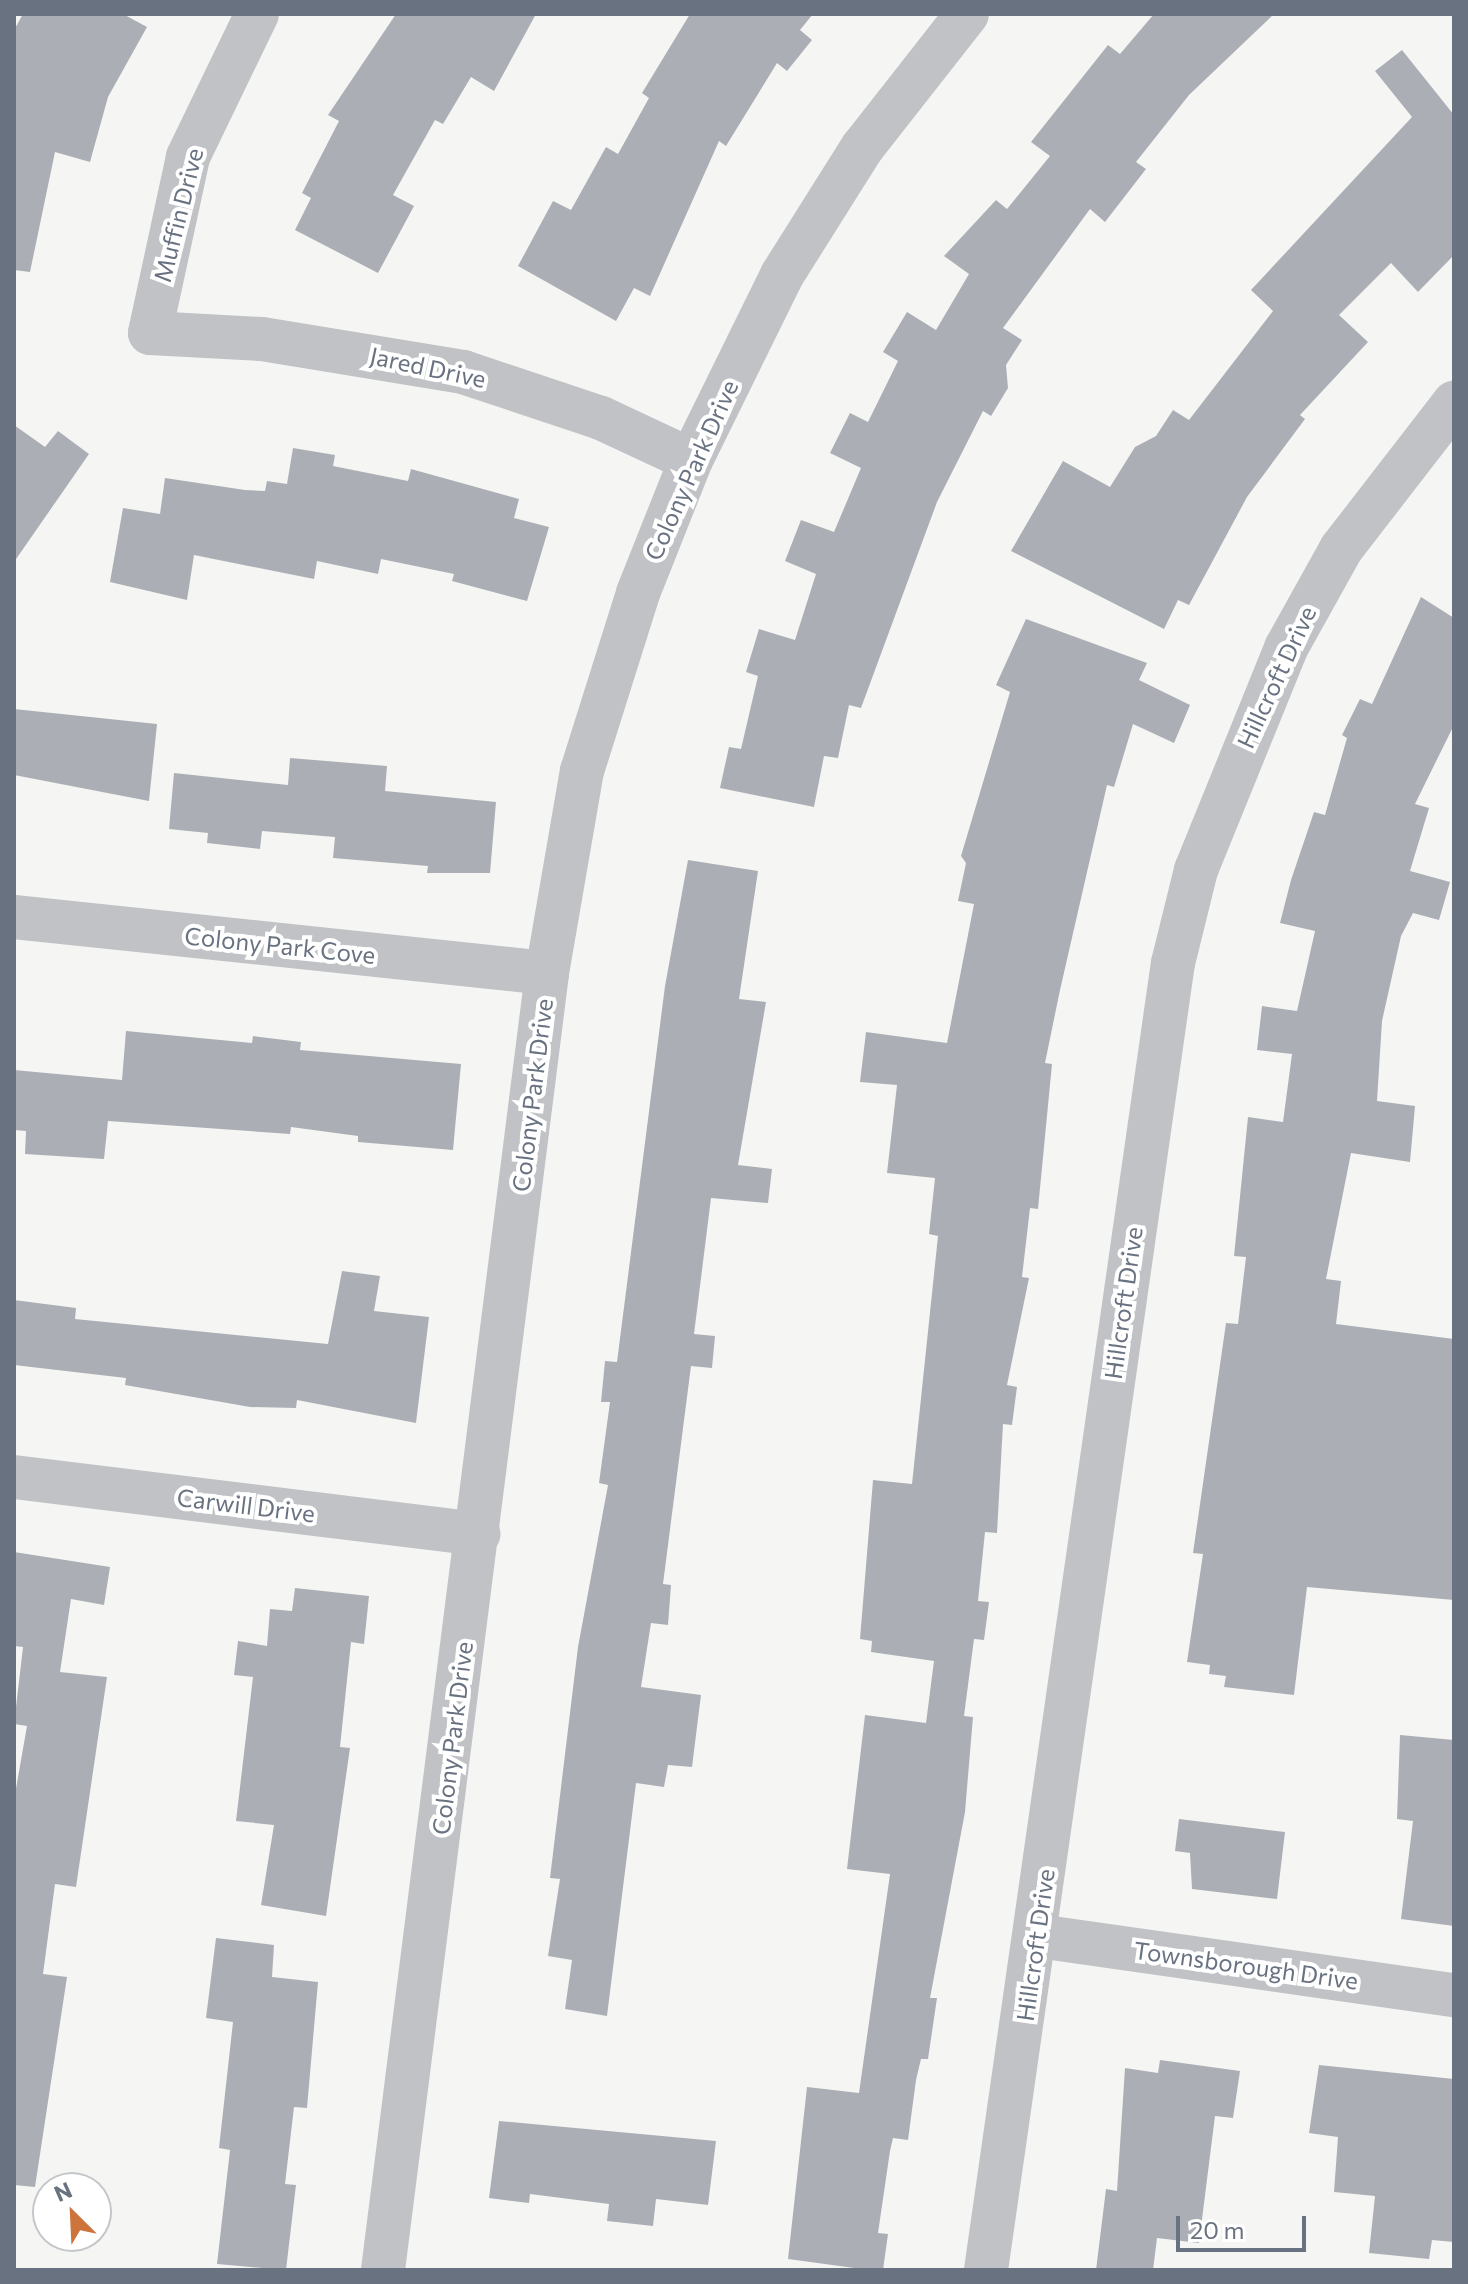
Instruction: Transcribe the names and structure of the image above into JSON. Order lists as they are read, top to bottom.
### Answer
{
  "streets": {
    "street": [
      "Muffin Drive",
      "Jared Drive",
      "Colony Park Drive",
      "Hillcroft Drive",
      "Colony Park Cove",
      "Carwill Drive",
      "Townsborough Drive"
    ]
  },
  "crossings": [
    ["Muffin Drive", "Jared Drive"],
    ["Jared Drive", "Colony Park Drive"],
    ["Colony Park Drive", "Colony Park Cove"],
    ["Colony Park Drive", "Carwill Drive"],
    ["Hillcroft Drive", "Townsborough Drive"]
  ],
  "scale_bar": "20 m",
  "north": "top left"
}
